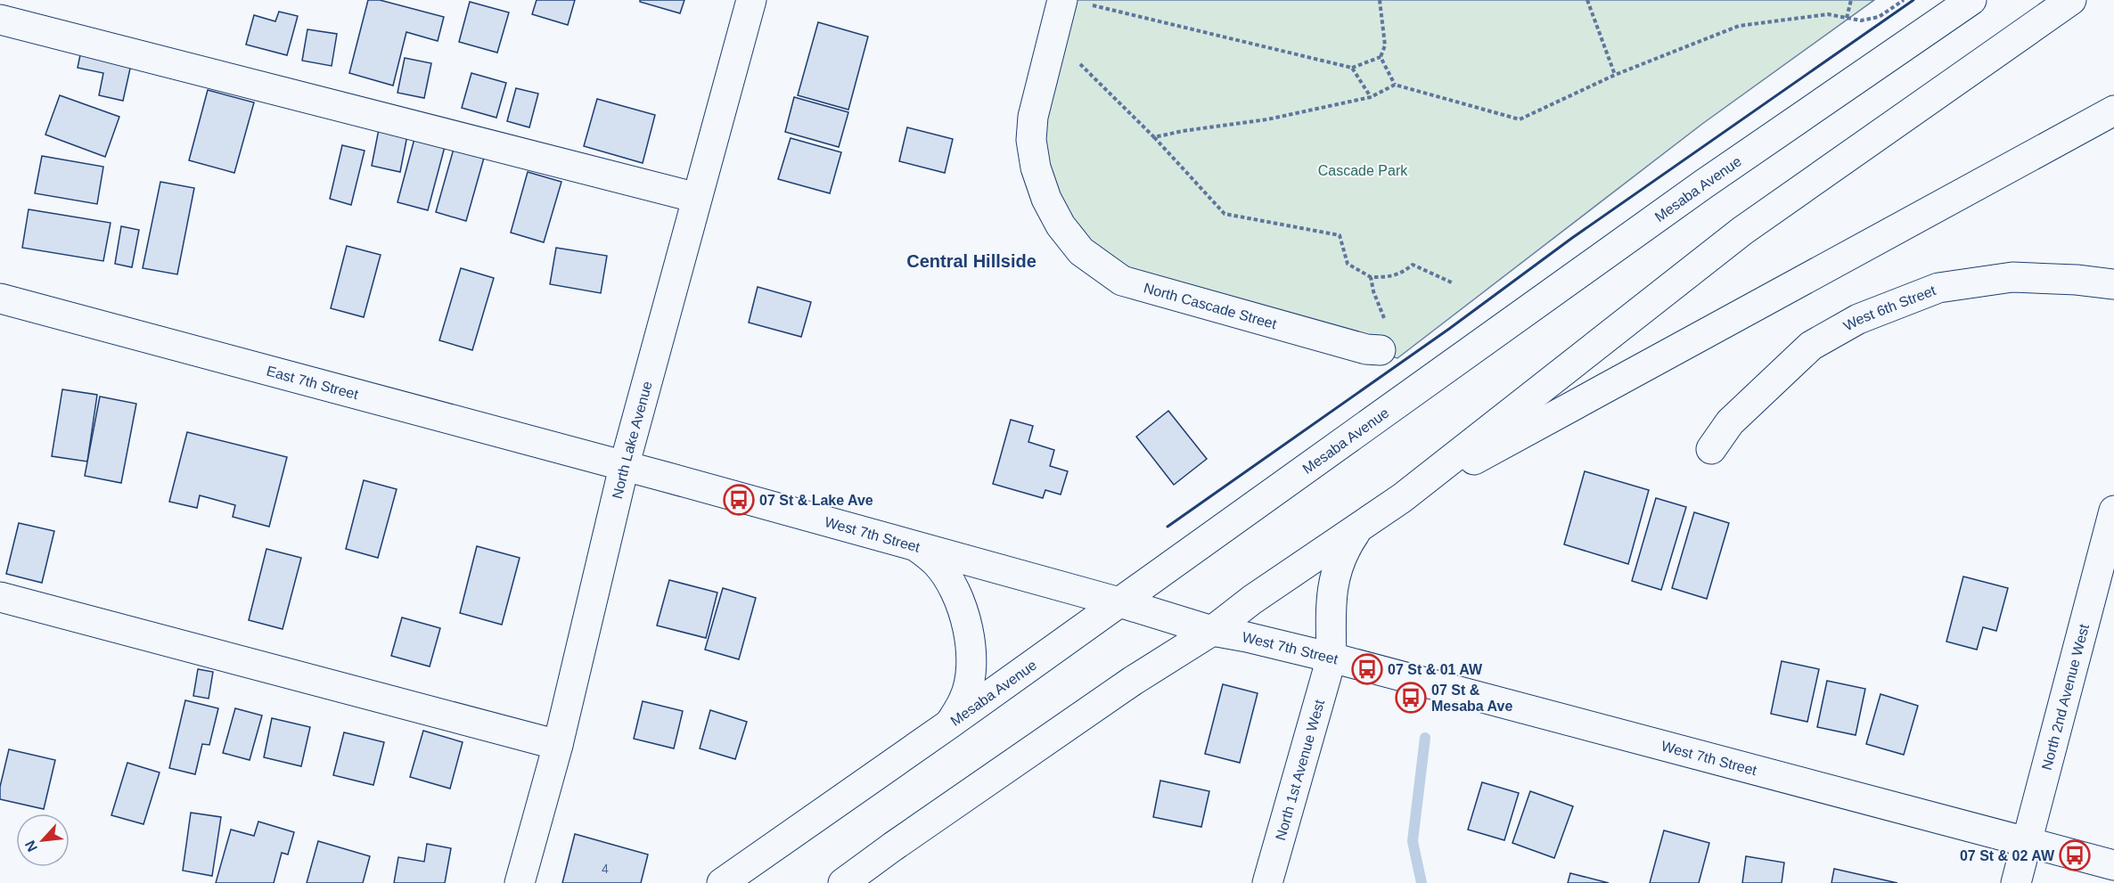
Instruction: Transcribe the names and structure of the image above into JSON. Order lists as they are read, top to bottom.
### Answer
{
  "streets": {
    "main road": [
      "Mesaba Avenue",
      "North Cascade Street",
      "West 6th Street",
      "East 7th Street",
      "North Lake Avenue",
      "West 7th Street",
      "North 2nd Avenue West",
      "North 1st Avenue West"
    ]
  },
  "crossings": [
    ["Mesaba Avenue", "West 7th Street"],
    ["East 7th Street", "North Lake Avenue"],
    ["East 7th Street", "West 7th Street"],
    ["North Lake Avenue", "West 7th Street"],
    ["West 7th Street", "North 2nd Avenue West"],
    ["West 7th Street", "North 1st Avenue West"]
  ],
  "districts": ["Central Hillside"],
  "parks": ["Cascade Park"],
  "places": {
    "bus stop": [
      "07 St & Lake Ave",
      "07 St & 01 AW",
      "07 St & Mesaba Ave",
      "07 St & 02 AW"
    ]
  },
  "house_numbers": ["4"],
  "north": "bottom left"
}
